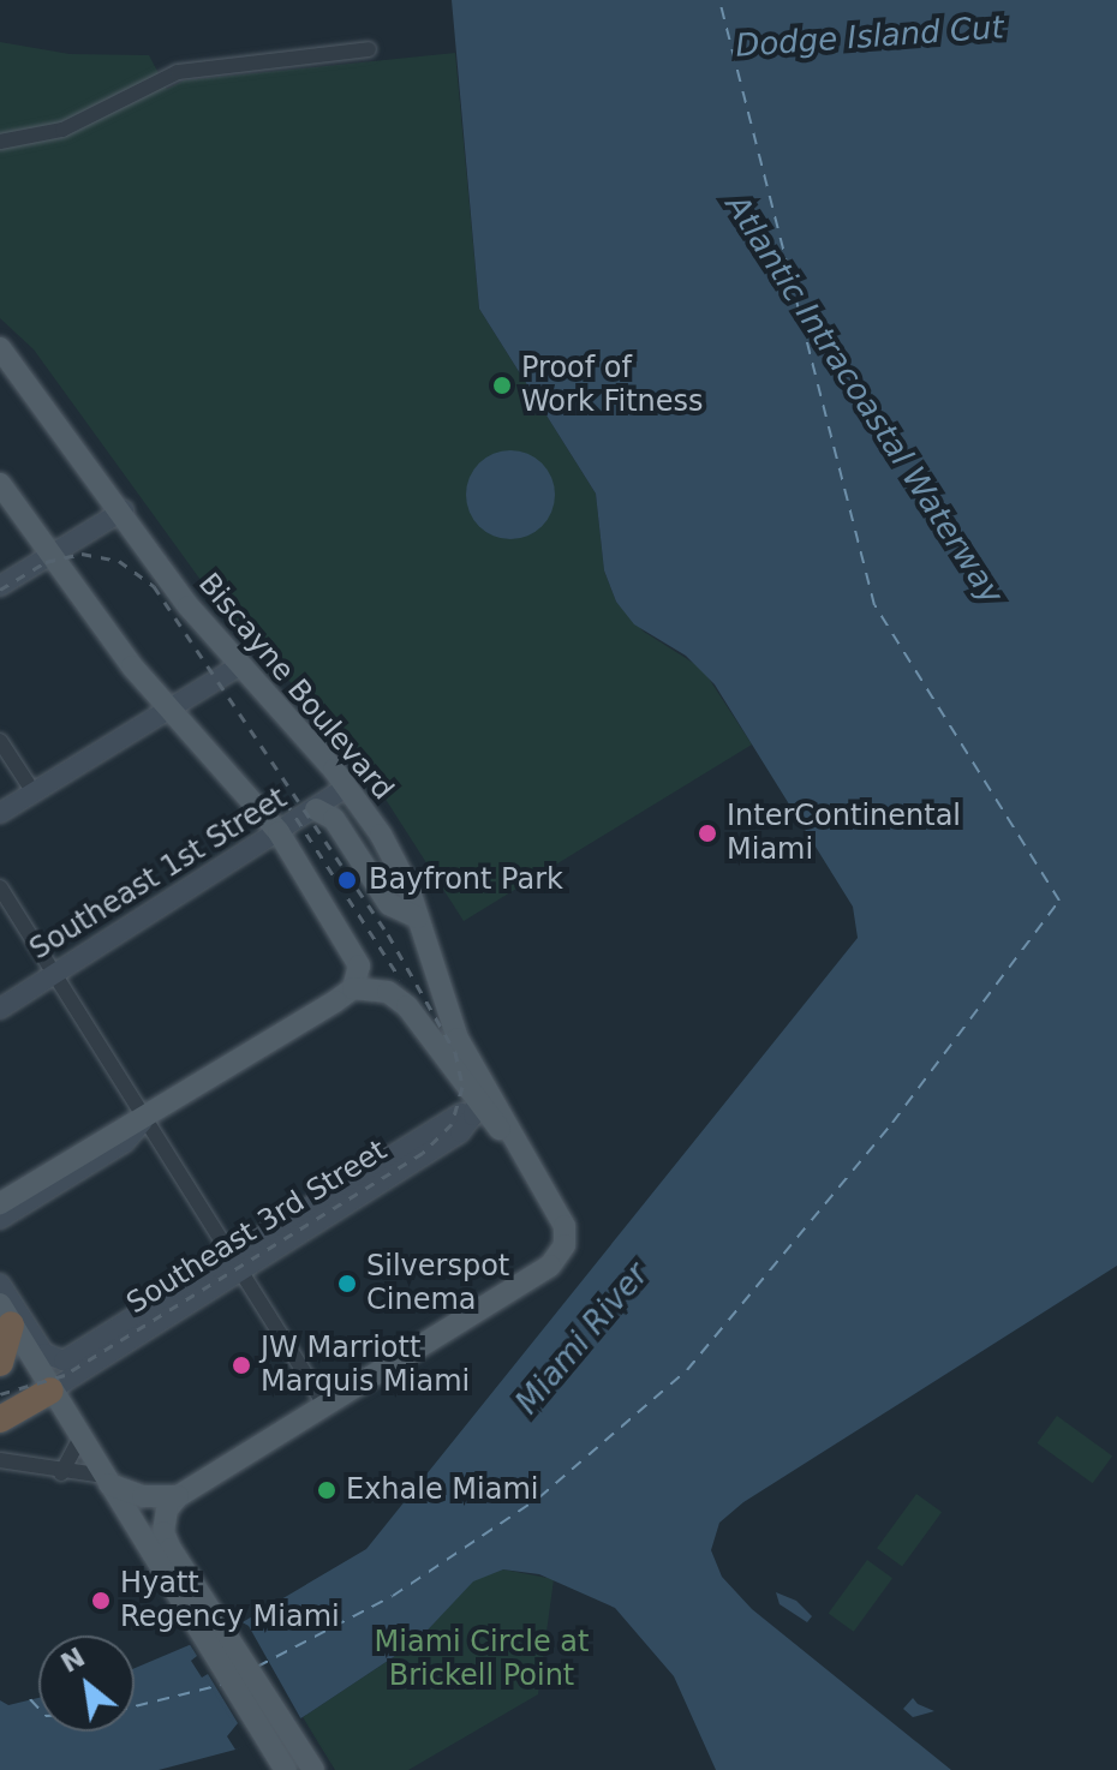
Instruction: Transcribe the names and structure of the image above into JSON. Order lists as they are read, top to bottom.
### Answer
{
  "streets": {
    "main road": ["Biscayne Boulevard"],
    "street": ["Southeast 1st Street", "Southeast 3rd Street"]
  },
  "crossings": [
    ["Biscayne Boulevard", "Southeast 1st Street"]
  ],
  "water": ["Dodge Island Cut", "Atlantic Intracoastal Waterway", "Miami River"],
  "parks": ["Miami Circle at Brickell Point"],
  "places": [
    "Proof of Work Fitness",
    "InterContinental Miami",
    "Bayfront Park",
    "Silverspot Cinema",
    "JW Marriott Marquis Miami",
    "Exhale Miami",
    "Hyatt Regency Miami"
  ],
  "north": "top left"
}
